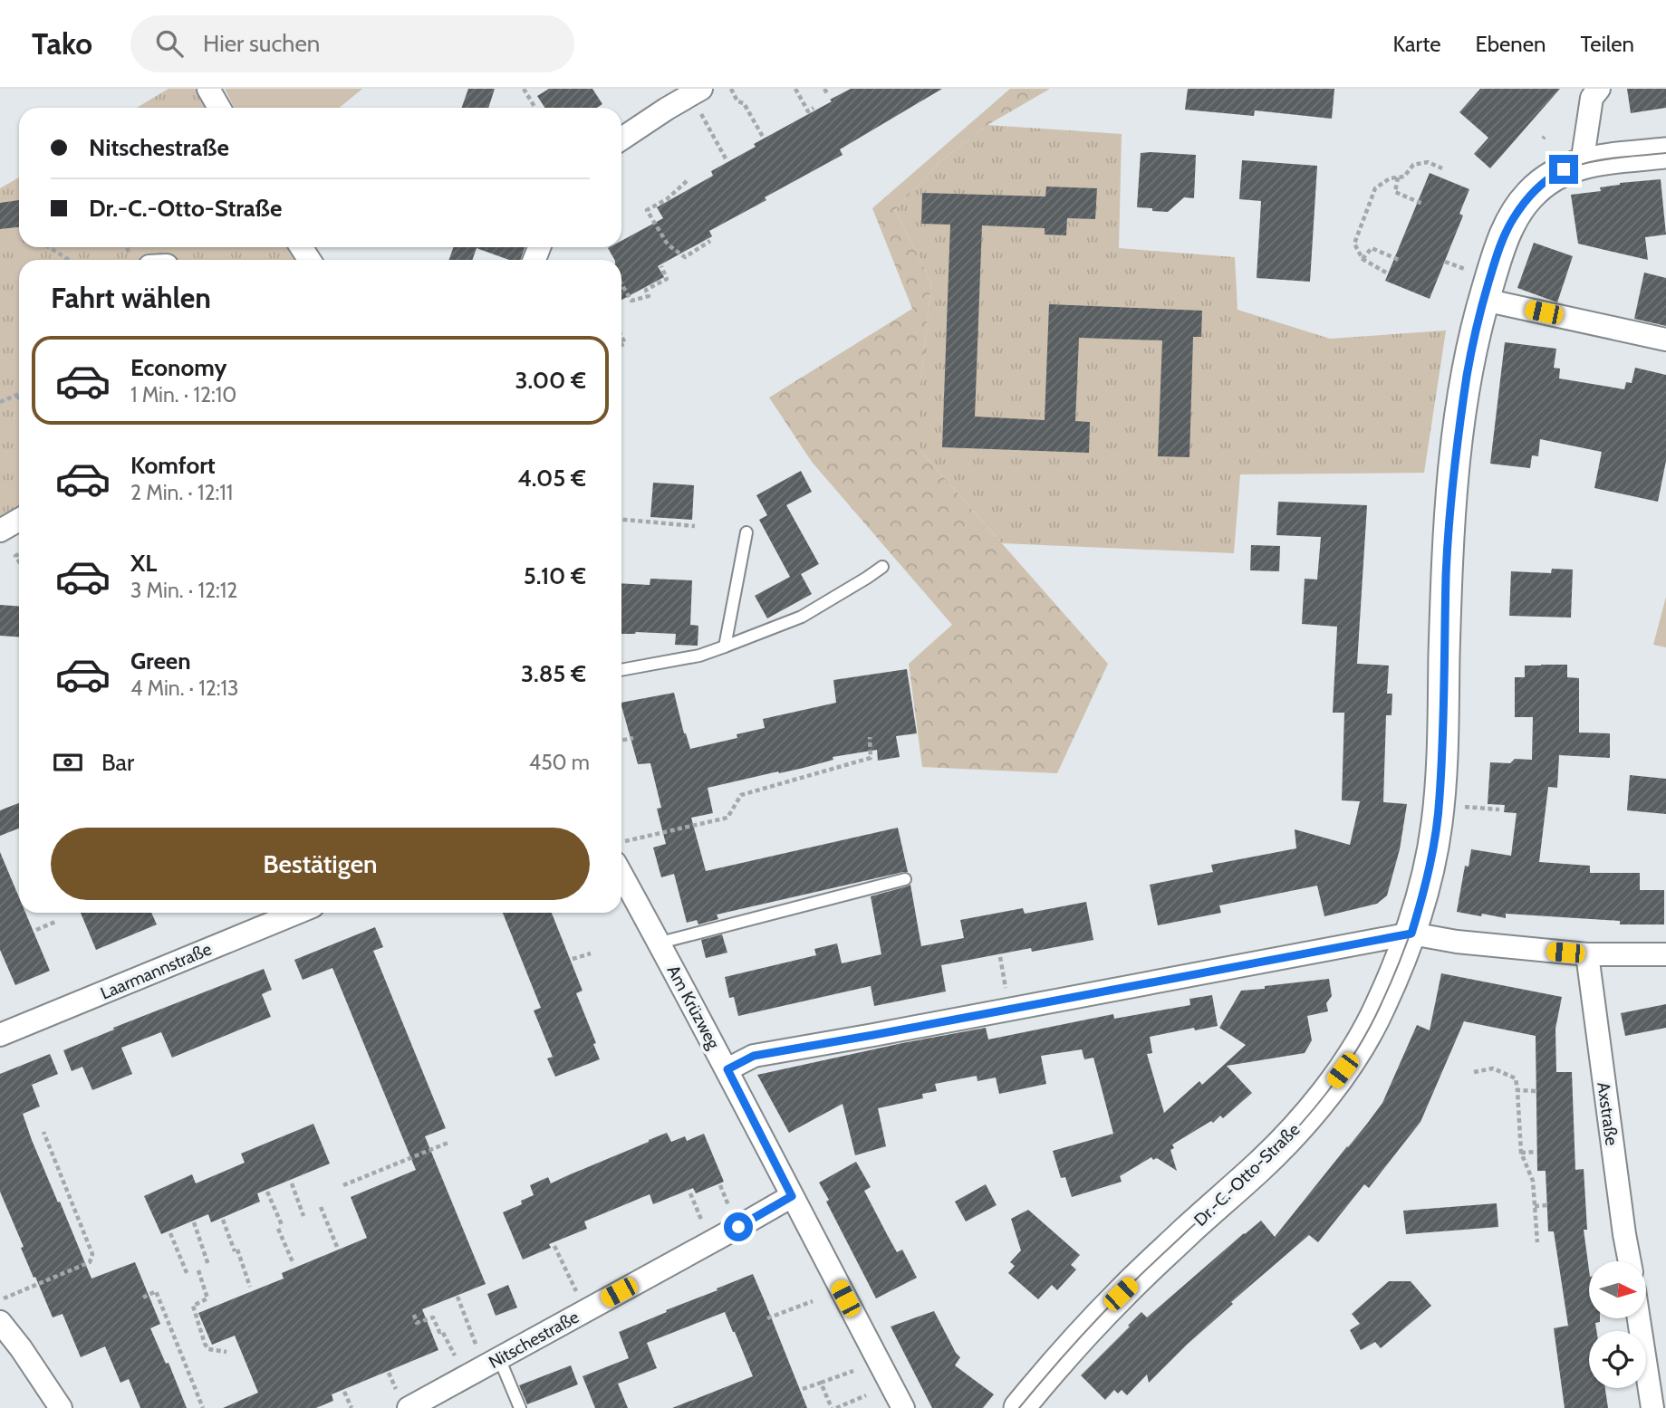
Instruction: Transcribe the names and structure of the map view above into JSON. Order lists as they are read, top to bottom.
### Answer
{
  "streets": {
    "street": [
      "Laarmannstraße",
      "Am Krüzweg",
      "Axstraße",
      "Dr.-C.-Otto-Straße",
      "Nitschestraße"
    ]
  },
  "crossings": [
    ["Am Krüzweg", "Nitschestraße"]
  ],
  "north": "right",
  "page": {
    "header": "Tako",
    "search": "Hier suchen",
    "nav": ["Karte", "Ebenen", "Teilen"],
    "banner": ["Nitschestraße", "Dr.-C.-Otto-Straße"],
    "heading": "Fahrt wählen",
    "list": [
      {
        "name": "Economy",
        "note": "1 Min. · 12:10",
        "value": "3.00 €"
      },
      {
        "name": "Komfort",
        "note": "2 Min. · 12:11",
        "value": "4.05 €"
      },
      {
        "name": "XL",
        "note": "3 Min. · 12:12",
        "value": "5.10 €"
      },
      {
        "name": "Green",
        "note": "4 Min. · 12:13",
        "value": "3.85 €"
      }
    ],
    "pay": ["Bar", "450 m"],
    "buttons": "Bestätigen"
  }
}
